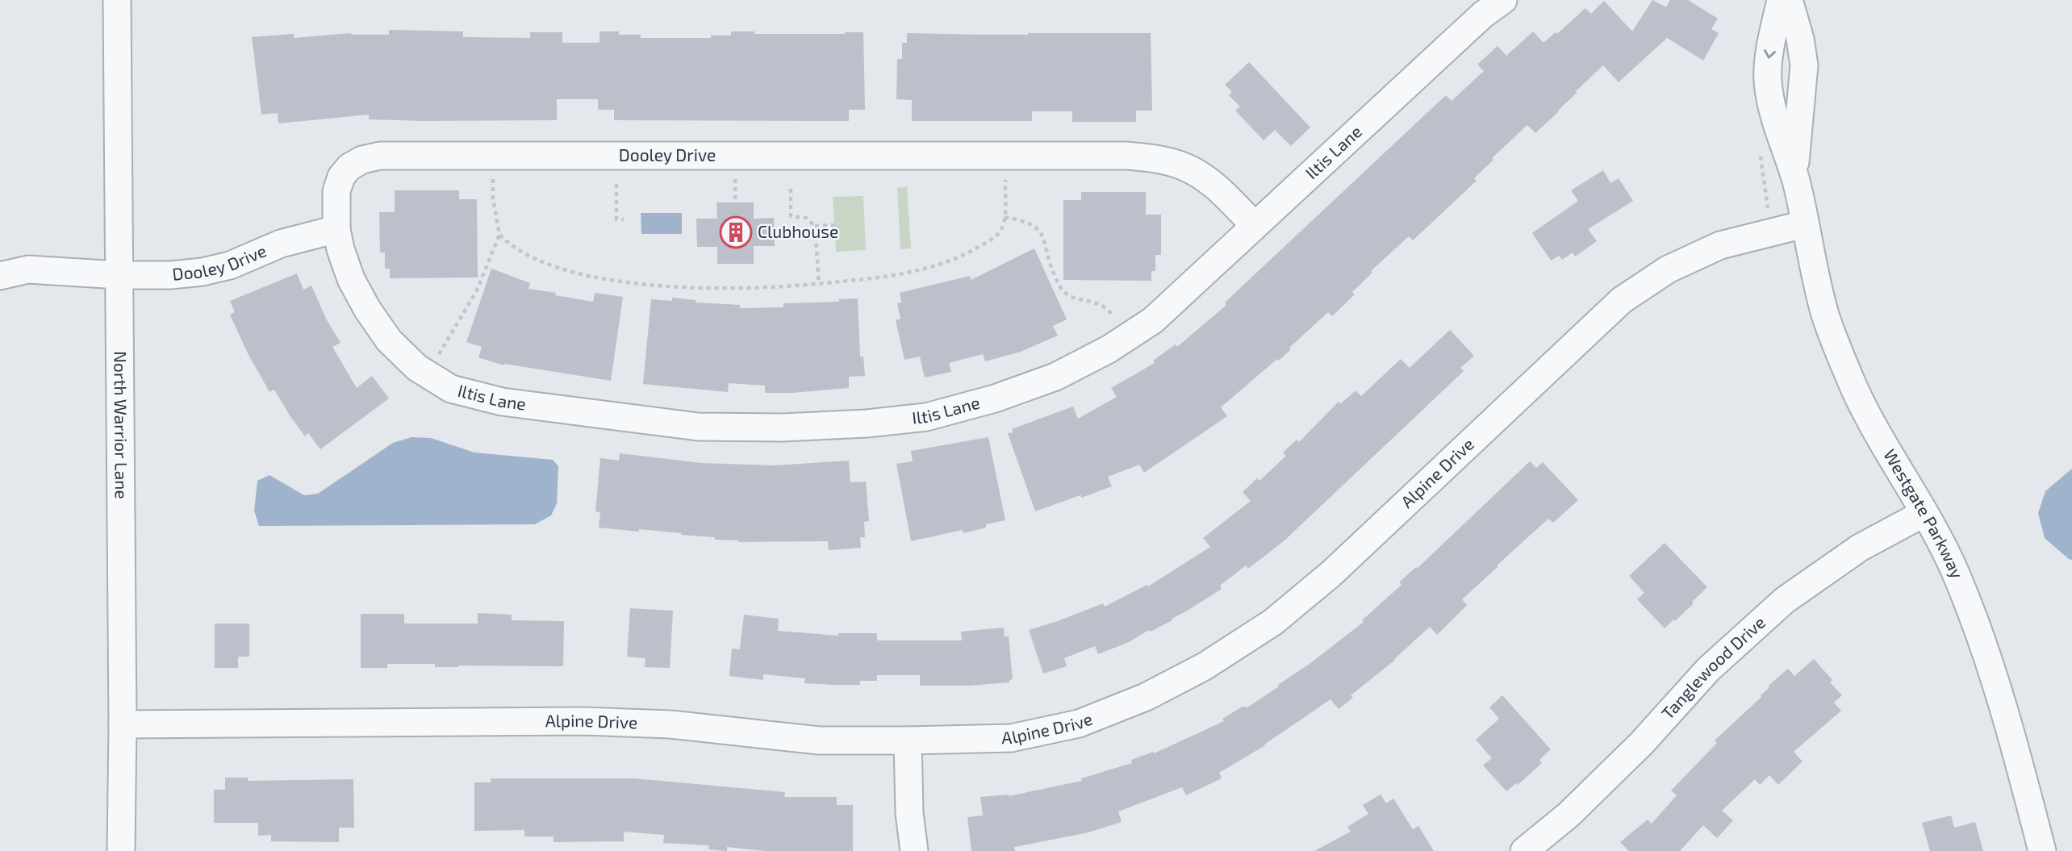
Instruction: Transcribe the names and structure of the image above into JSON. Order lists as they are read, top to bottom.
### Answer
{
  "streets": {
    "street": [
      "Iltis Lane",
      "Dooley Drive",
      "North Warrior Lane",
      "Alpine Drive",
      "Westgate Parkway",
      "Tanglewood Drive"
    ]
  },
  "crossings": [
    ["Iltis Lane", "Dooley Drive"],
    ["Dooley Drive", "North Warrior Lane"],
    ["North Warrior Lane", "Alpine Drive"],
    ["Alpine Drive", "Westgate Parkway"],
    ["Westgate Parkway", "Tanglewood Drive"]
  ],
  "places": {
    "building": ["Clubhouse"]
  }
}
